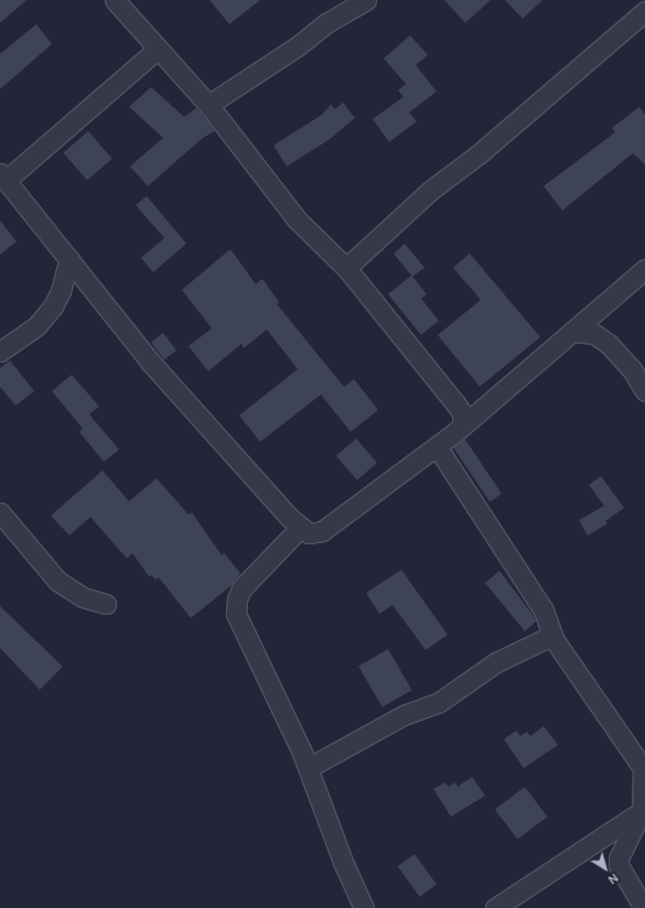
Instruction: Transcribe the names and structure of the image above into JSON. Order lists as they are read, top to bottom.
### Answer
{
  "north": "bottom right"
}
